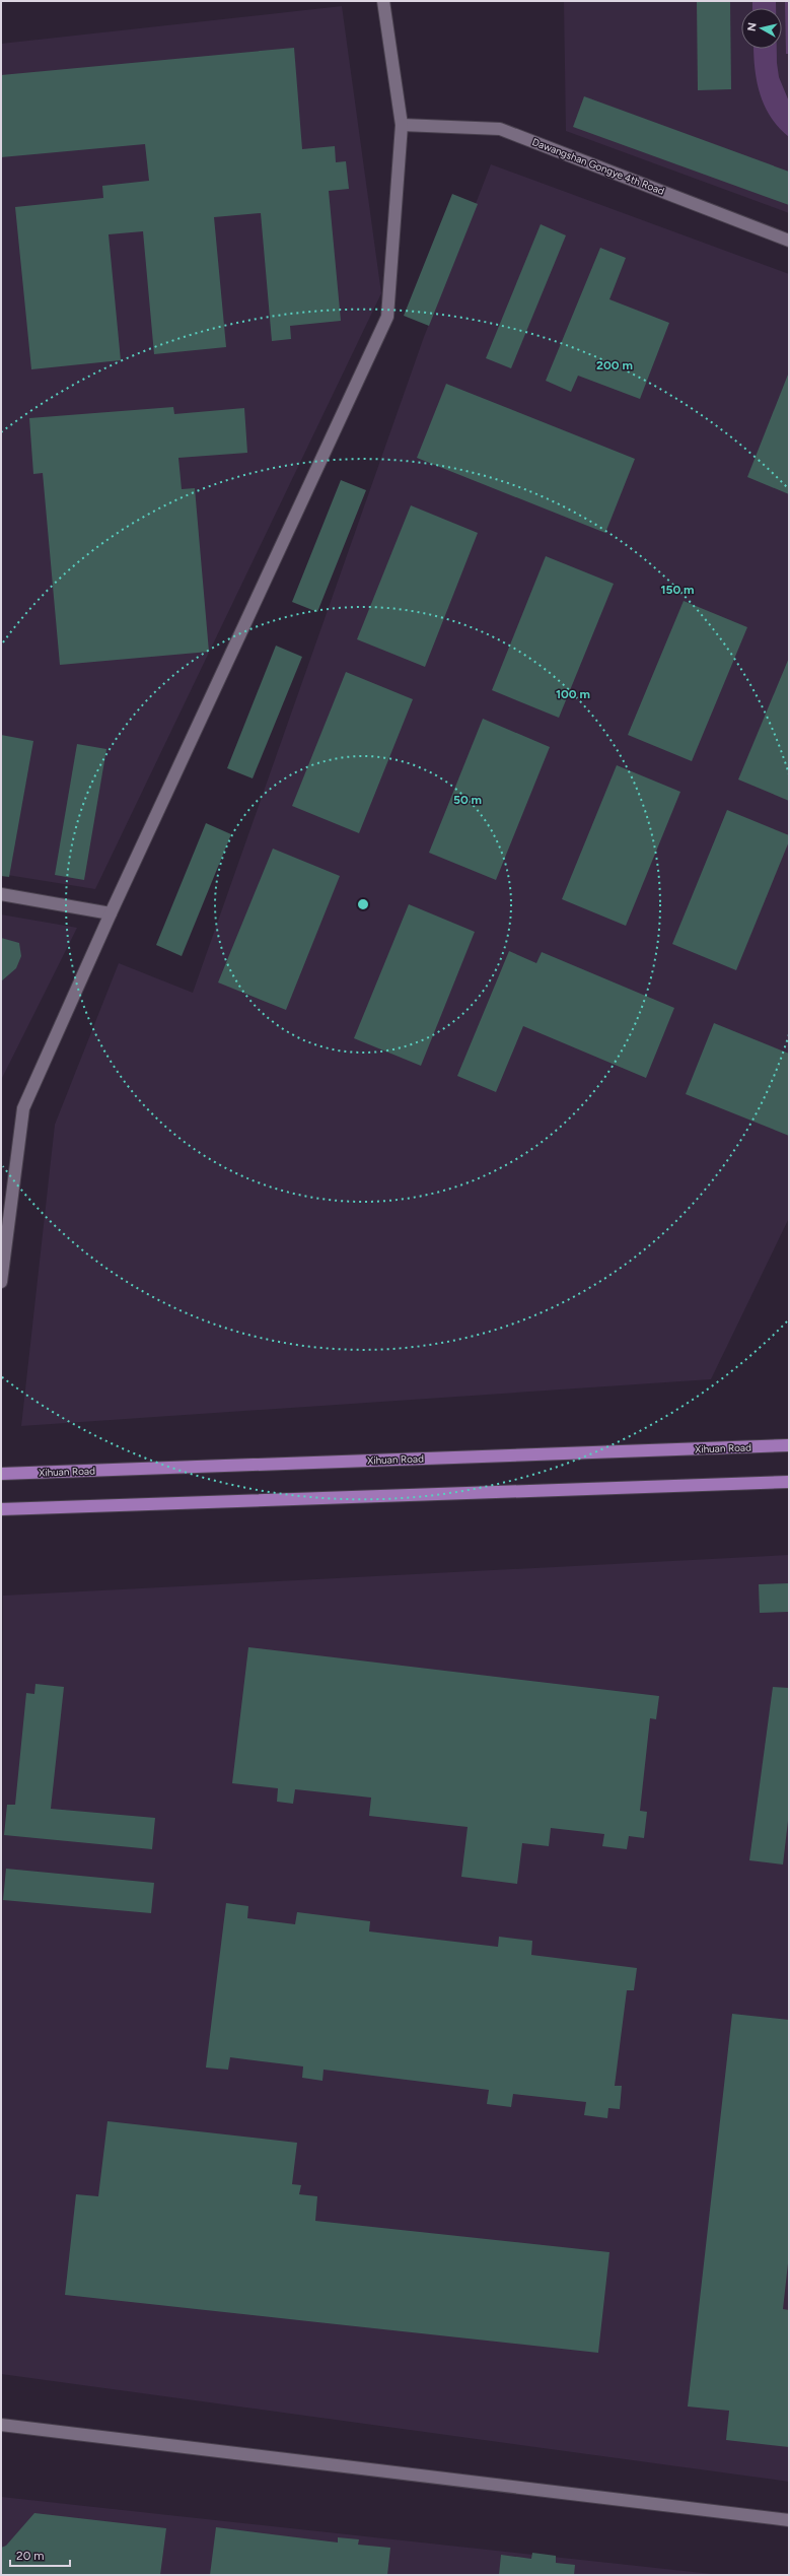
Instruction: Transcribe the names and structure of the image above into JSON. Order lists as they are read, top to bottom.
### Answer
{
  "streets": {
    "main road": ["Xihuan Road"],
    "street": ["Dawangshan Gongye 4th Road"]
  },
  "scale_bar": "20 m",
  "north": "left",
  "rings": [
    "200 m",
    "150 m",
    "100 m",
    "50 m"
  ]
}
